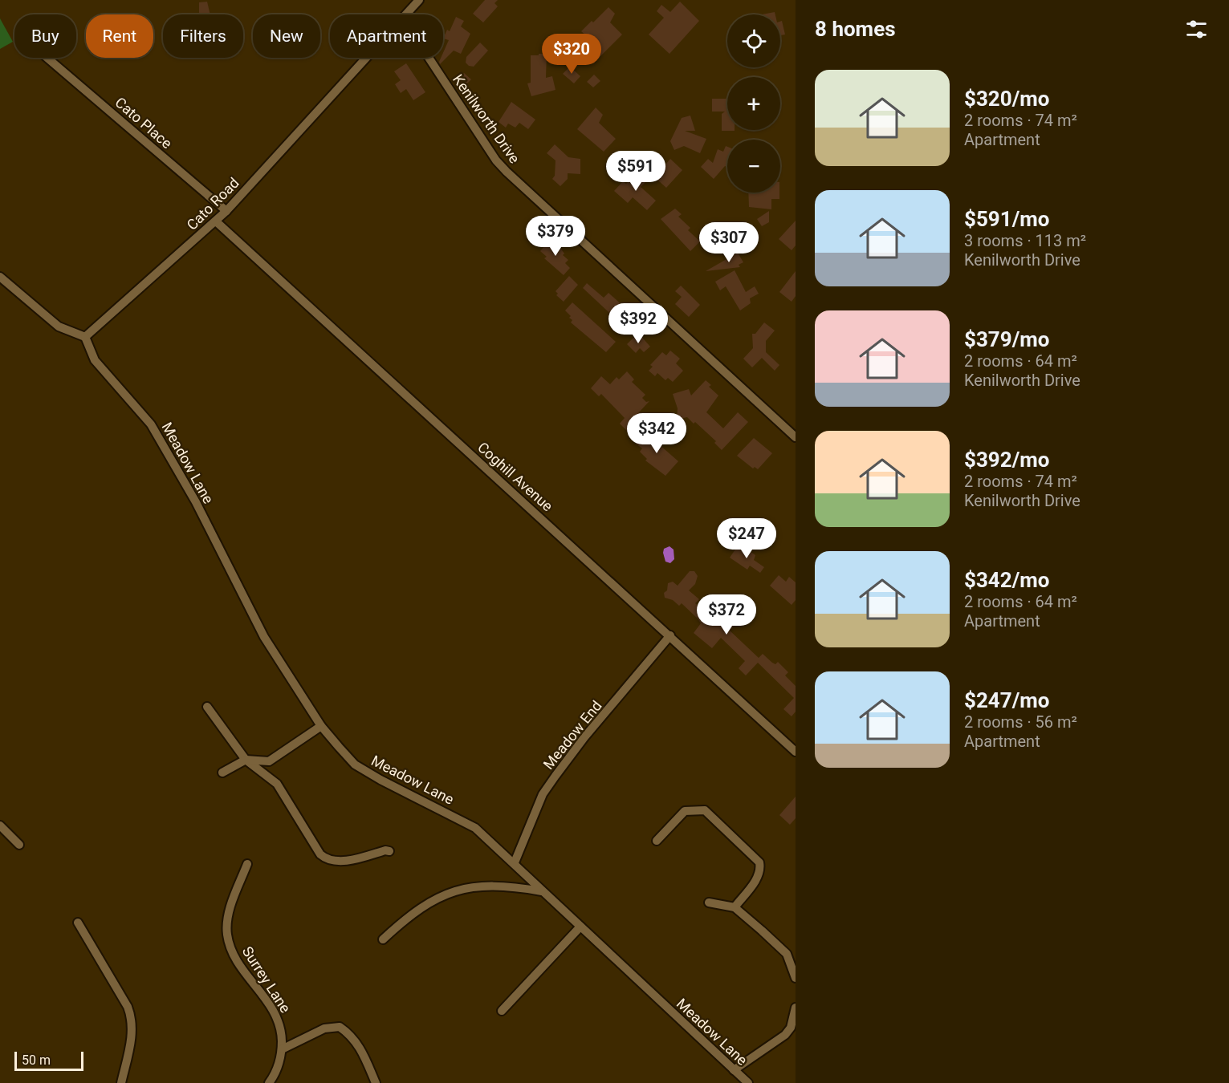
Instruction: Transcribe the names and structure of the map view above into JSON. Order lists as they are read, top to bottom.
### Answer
{
  "streets": {
    "street": [
      "Kenilworth Drive",
      "Cato Place",
      "Cato Road",
      "Meadow Lane",
      "Coghill Avenue",
      "Meadow End",
      "Surrey Lane"
    ]
  },
  "crossings": [
    ["Cato Place", "Cato Road"],
    ["Cato Road", "Meadow Lane"],
    ["Cato Road", "Coghill Avenue"],
    ["Meadow Lane", "Meadow End"],
    ["Coghill Avenue", "Meadow End"]
  ],
  "scale_bar": "50 m",
  "page": {
    "heading": "8 homes",
    "map_buttons": ["+", "−"],
    "chip": [
      "Buy",
      "Rent",
      "Filters",
      "New",
      "Apartment"
    ],
    "price": [
      "$320",
      "$591",
      "$379",
      "$307",
      "$392",
      "$342",
      "$247",
      "$372"
    ],
    "list": [
      {
        "name": "$320/mo",
        "note": "2 rooms · 74 m² · Apartment"
      },
      {
        "name": "$591/mo",
        "note": "3 rooms · 113 m² · Kenilworth Drive"
      },
      {
        "name": "$379/mo",
        "note": "2 rooms · 64 m² · Kenilworth Drive"
      },
      {
        "name": "$392/mo",
        "note": "2 rooms · 74 m² · Kenilworth Drive"
      },
      {
        "name": "$342/mo",
        "note": "2 rooms · 64 m² · Apartment"
      },
      {
        "name": "$247/mo",
        "note": "2 rooms · 56 m² · Apartment"
      }
    ],
    "scale": "50 m"
  }
}
